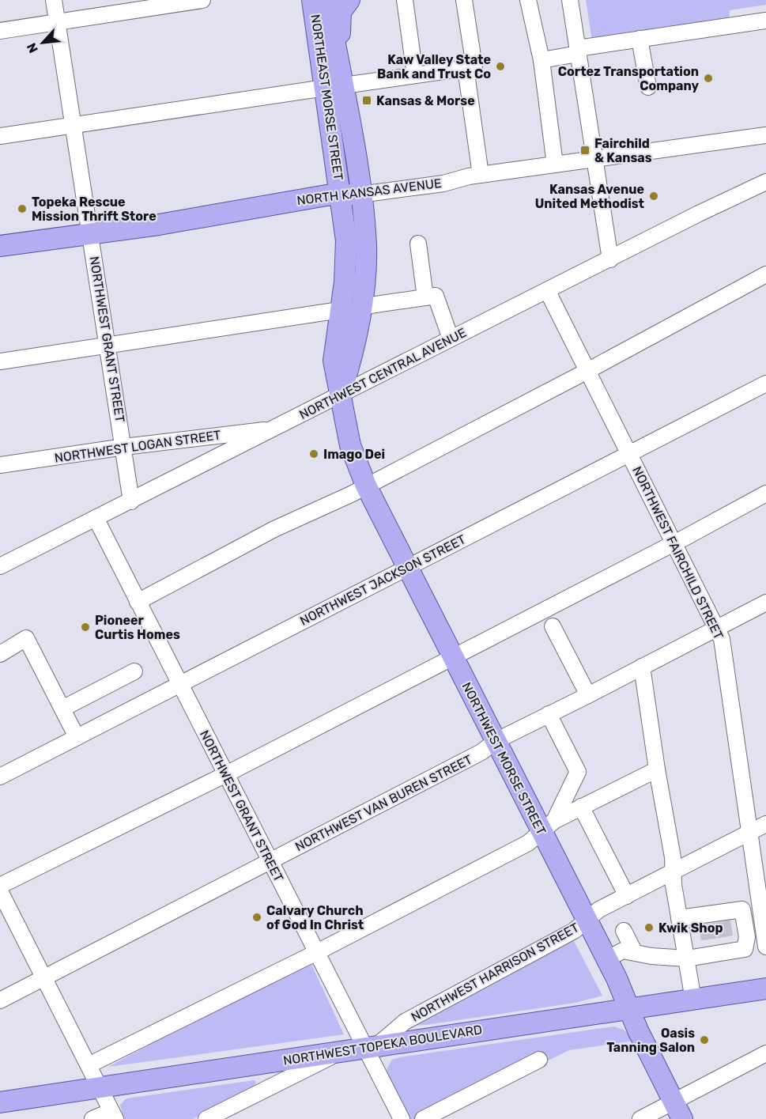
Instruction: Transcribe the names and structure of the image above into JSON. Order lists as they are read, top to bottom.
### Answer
{
  "streets": {
    "main road": [
      "NORTHEAST MORSE STREET",
      "NORTH KANSAS AVENUE",
      "NORTHWEST MORSE STREET",
      "NORTHWEST TOPEKA BOULEVARD"
    ],
    "street": [
      "NORTHWEST GRANT STREET",
      "NORTHWEST CENTRAL AVENUE",
      "NORTHWEST LOGAN STREET",
      "NORTHWEST FAIRCHILD STREET",
      "NORTHWEST JACKSON STREET",
      "NORTHWEST VAN BUREN STREET",
      "NORTHWEST HARRISON STREET"
    ]
  },
  "crossings": [
    ["NORTHEAST MORSE STREET", "NORTH KANSAS AVENUE"],
    ["NORTHEAST MORSE STREET", "NORTHWEST MORSE STREET"],
    ["NORTH KANSAS AVENUE", "NORTHWEST GRANT STREET"],
    ["NORTH KANSAS AVENUE", "NORTHWEST MORSE STREET"],
    ["NORTHWEST GRANT STREET", "NORTHWEST CENTRAL AVENUE"],
    ["NORTHWEST GRANT STREET", "NORTHWEST LOGAN STREET"],
    ["NORTHWEST GRANT STREET", "NORTHWEST JACKSON STREET"],
    ["NORTHWEST GRANT STREET", "NORTHWEST VAN BUREN STREET"],
    ["NORTHWEST GRANT STREET", "NORTHWEST HARRISON STREET"],
    ["NORTHWEST GRANT STREET", "NORTHWEST TOPEKA BOULEVARD"],
    ["NORTHWEST CENTRAL AVENUE", "NORTHWEST LOGAN STREET"],
    ["NORTHWEST CENTRAL AVENUE", "NORTHWEST FAIRCHILD STREET"],
    ["NORTHWEST CENTRAL AVENUE", "NORTHWEST MORSE STREET"],
    ["NORTHWEST FAIRCHILD STREET", "NORTHWEST JACKSON STREET"],
    ["NORTHWEST FAIRCHILD STREET", "NORTHWEST VAN BUREN STREET"],
    ["NORTHWEST FAIRCHILD STREET", "NORTHWEST HARRISON STREET"],
    ["NORTHWEST JACKSON STREET", "NORTHWEST MORSE STREET"],
    ["NORTHWEST MORSE STREET", "NORTHWEST VAN BUREN STREET"],
    ["NORTHWEST MORSE STREET", "NORTHWEST HARRISON STREET"],
    ["NORTHWEST MORSE STREET", "NORTHWEST TOPEKA BOULEVARD"],
    ["NORTHWEST HARRISON STREET", "NORTHWEST TOPEKA BOULEVARD"]
  ],
  "places": {
    "other": [
      "Kaw Valley State Bank and Trust Co",
      "Cortez Transportation Company",
      "Kansas Avenue United Methodist",
      "Topeka Rescue Mission Thrift Store",
      "Imago Dei",
      "Pioneer Curtis Homes",
      "Calvary Church of God In Christ",
      "Kwik Shop",
      "Oasis Tanning Salon"
    ],
    "transit": ["Kansas & Morse", "Fairchild & Kansas"]
  },
  "north": "bottom left"
}
